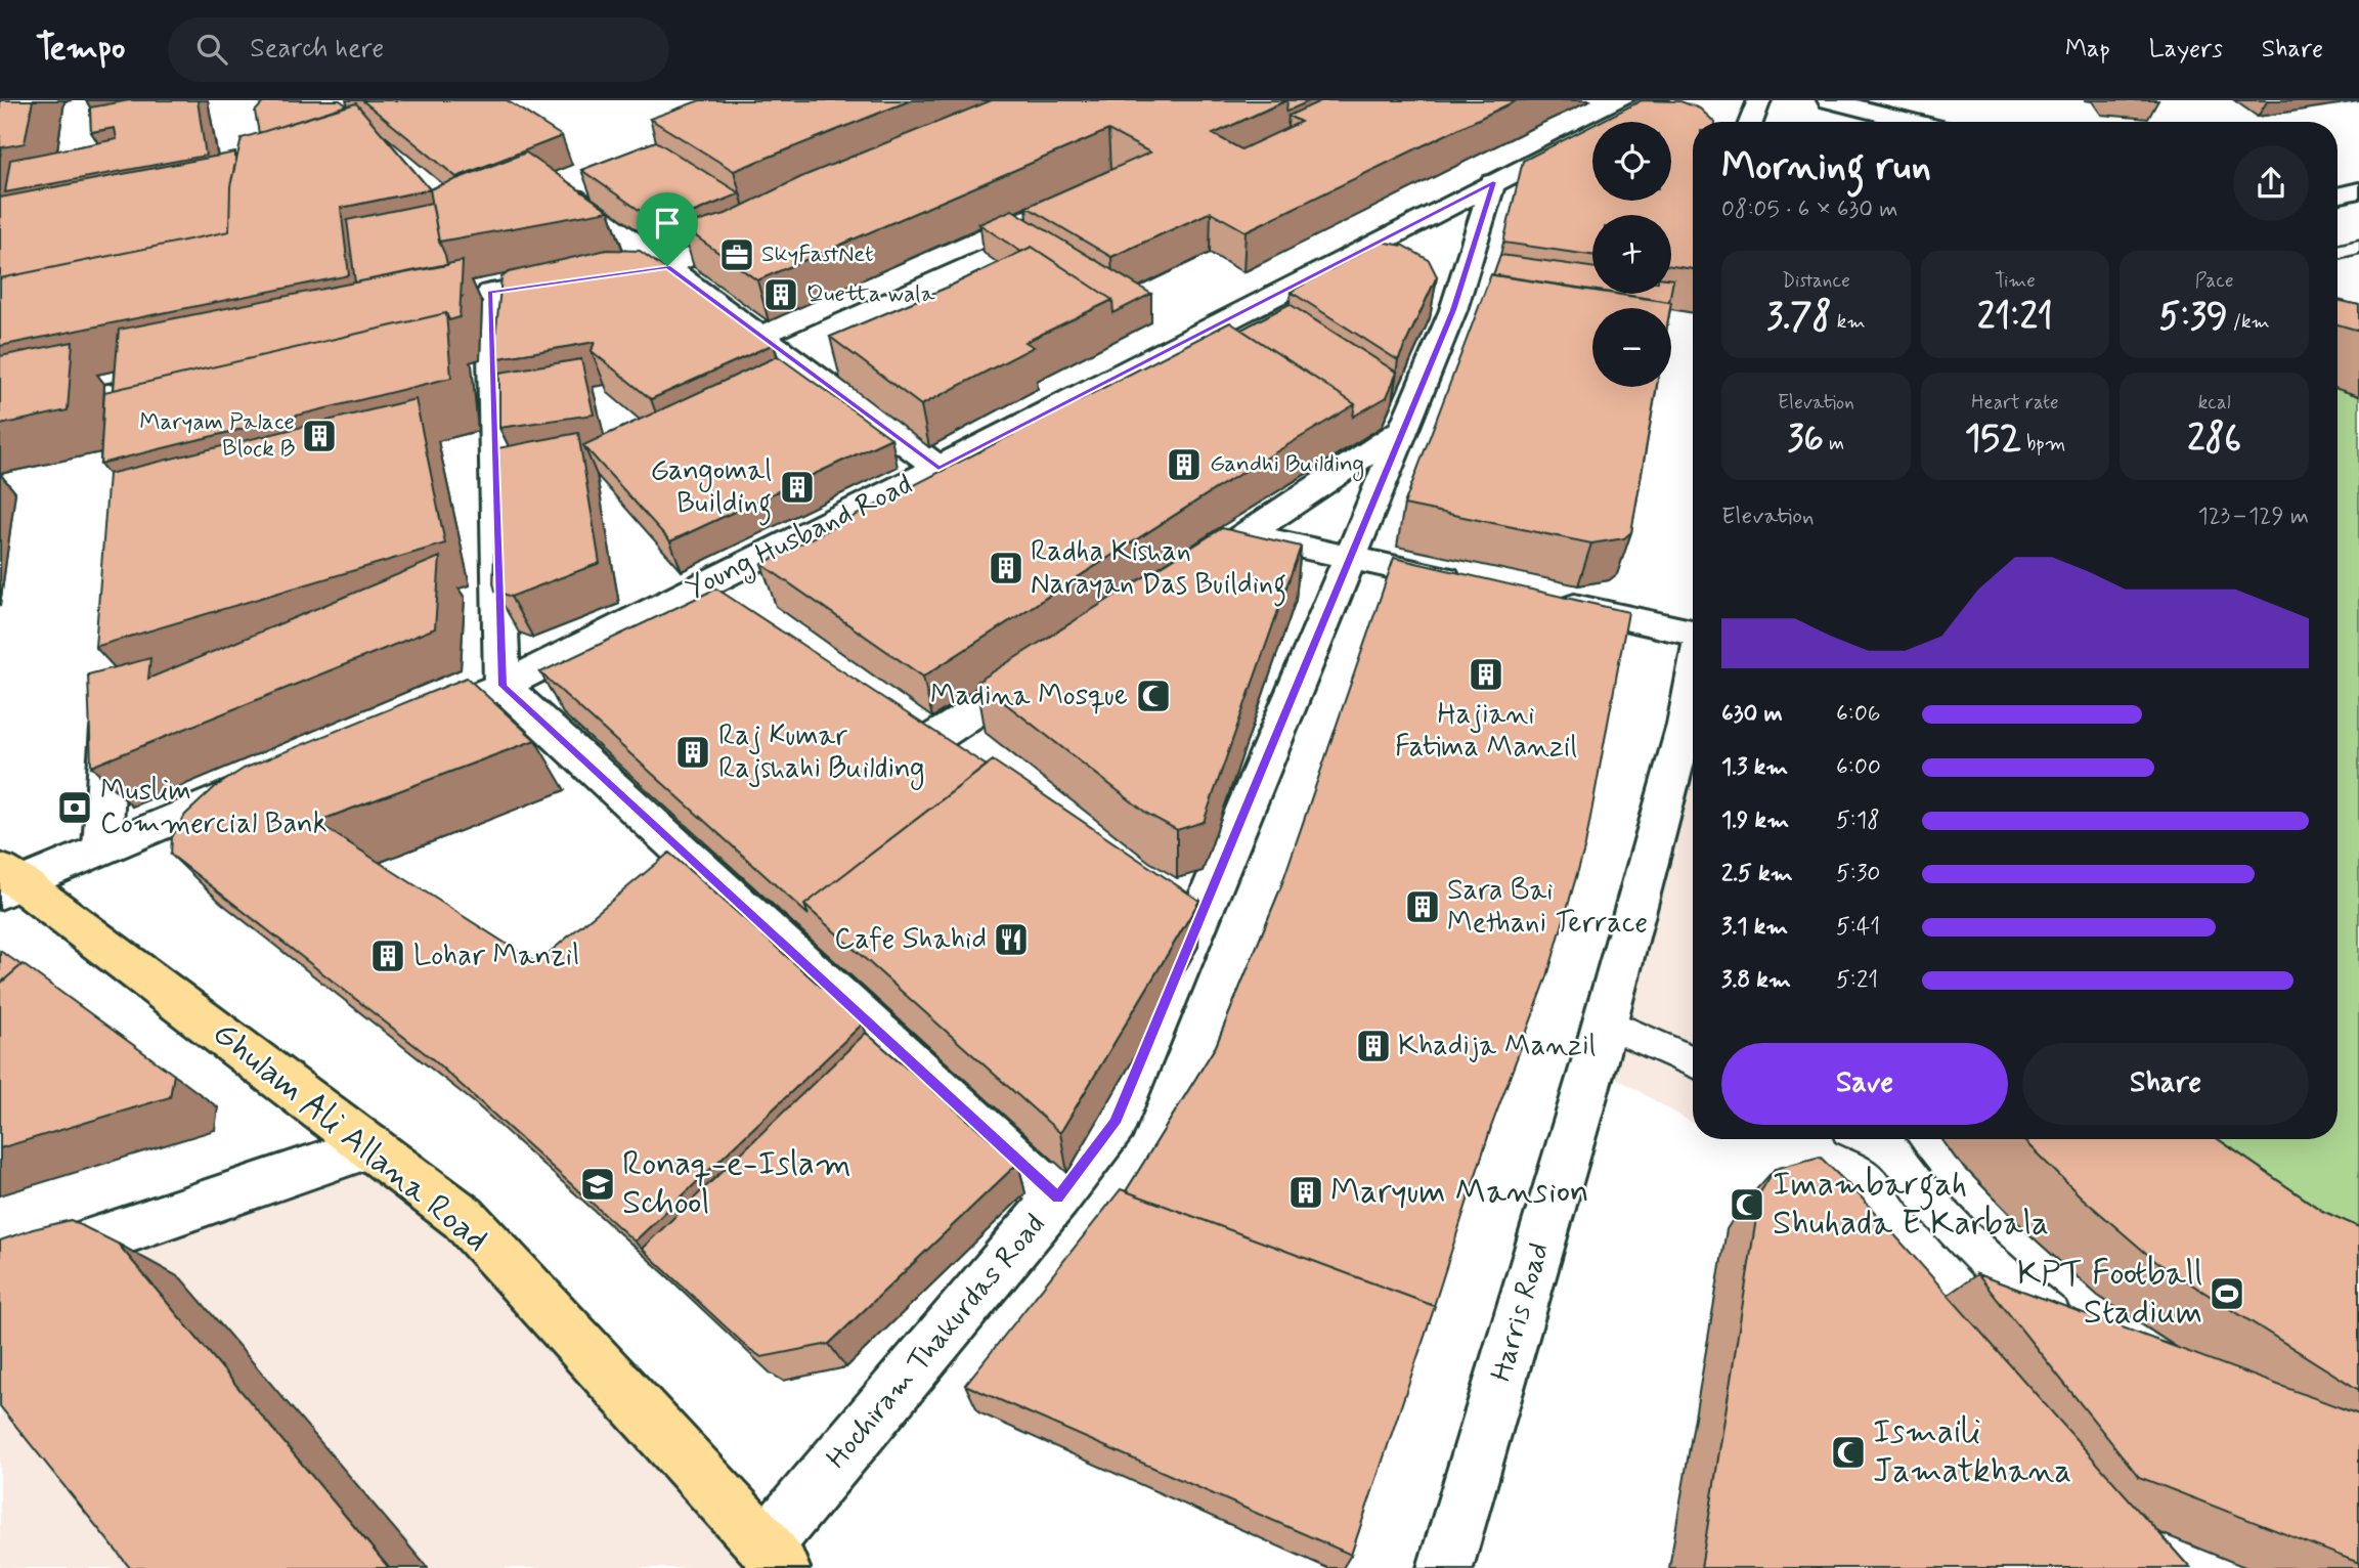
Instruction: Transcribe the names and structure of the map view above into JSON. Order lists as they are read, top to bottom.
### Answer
{
  "streets": {
    "main road": ["Ghulam Ali Allana Road"],
    "street": ["Young Husband Road", "Harris Road", "Hochiram Thakurdas Road"]
  },
  "crossings": [
    ["Young Husband Road", "Hochiram Thakurdas Road"],
    ["Ghulam Ali Allana Road", "Hochiram Thakurdas Road"]
  ],
  "places": {
    "office": ["SkyFastNet"],
    "building": [
      "Quetta wala",
      "Maryam Palace Block B",
      "Gandhi Building",
      "Gangomal Building",
      "Radha Kishan Narayan Das Building",
      "Hajiani Fatima Manzil",
      "Raj Kumar Rajshahi Building",
      "Sara Bai Methani Terrace",
      "Lohar Manzil",
      "Khadija Manzil",
      "Maryum Mansion"
    ],
    "mosque": ["Madina Mosque", "Imambargah Shuhada E Karbala", "Ismaili Jamatkhana"],
    "bank": ["Muslim Commercial Bank"],
    "restaurant": ["Cafe Shahid"],
    "school or university": ["Ronaq-e-Islam School"],
    "sports": ["KPT Football Stadium"]
  },
  "page": {
    "header": "Tempo",
    "search": "Search here",
    "nav": ["Map", "Layers", "Share"],
    "map_buttons": ["+", "−"],
    "heading": ["Morning run", "08:05 · 6 × 630 m"],
    "stats": [
      ["Distance", "3.78 km"],
      ["Time", "21:21"],
      ["Pace", "5:39 /km"],
      ["Elevation", "36 m"],
      ["Heart rate", "152 bpm"],
      ["kcal", "286"]
    ],
    "chart": ["Elevation", "123–129 m"],
    "list": [
      {
        "name": "630 m",
        "note": "6:06"
      },
      {
        "name": "1.3 km",
        "note": "6:00"
      },
      {
        "name": "1.9 km",
        "note": "5:18"
      },
      {
        "name": "2.5 km",
        "note": "5:30"
      },
      {
        "name": "3.1 km",
        "note": "5:41"
      },
      {
        "name": "3.8 km",
        "note": "5:21"
      }
    ],
    "buttons": ["Save", "Share"]
  }
}
